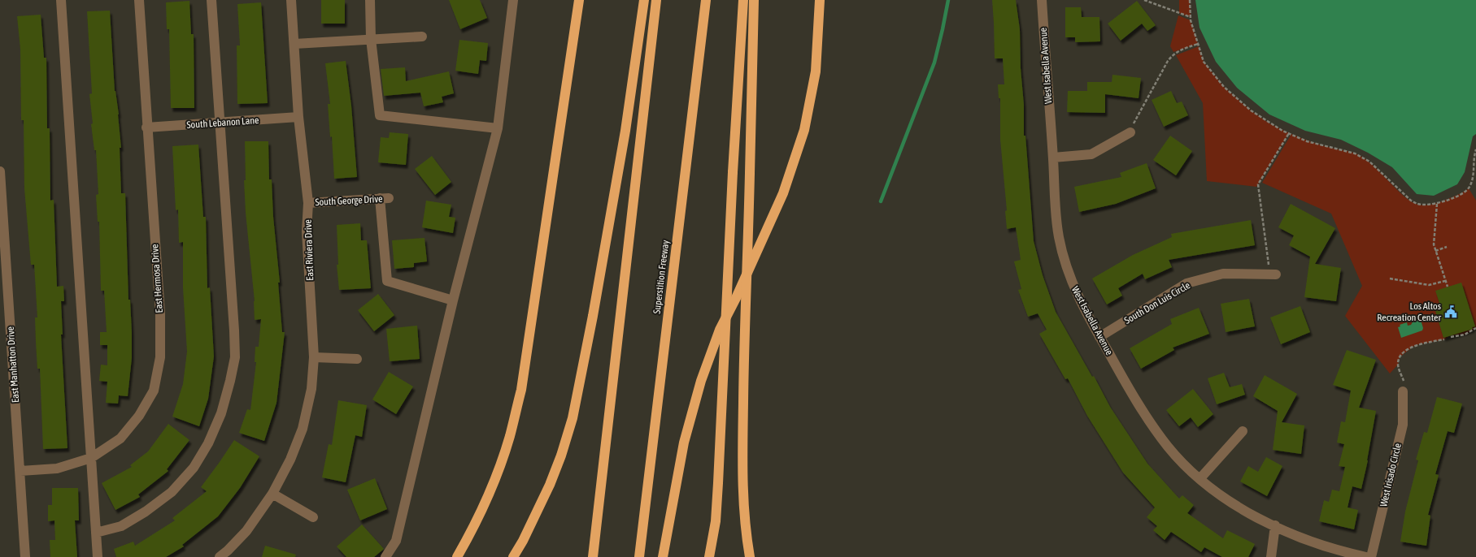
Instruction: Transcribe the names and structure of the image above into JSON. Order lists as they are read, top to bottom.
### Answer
{
  "streets": {
    "highway": ["Superstition Freeway"],
    "street": [
      "West Isabella Avenue",
      "South Lebanon Lane",
      "South George Drive",
      "East Riviera Drive",
      "East Hermosa Drive",
      "South Don Luis Circle",
      "East Manhatton Drive",
      "West Irisado Circle"
    ]
  },
  "crossings": [
    ["West Isabella Avenue", "South Don Luis Circle"],
    ["South Lebanon Lane", "East Riviera Drive"],
    ["South Lebanon Lane", "East Hermosa Drive"],
    ["South George Drive", "East Riviera Drive"],
    ["East Hermosa Drive", "East Manhatton Drive"]
  ],
  "places": {
    "public building": ["Los Altos Recreation Center"]
  }
}
